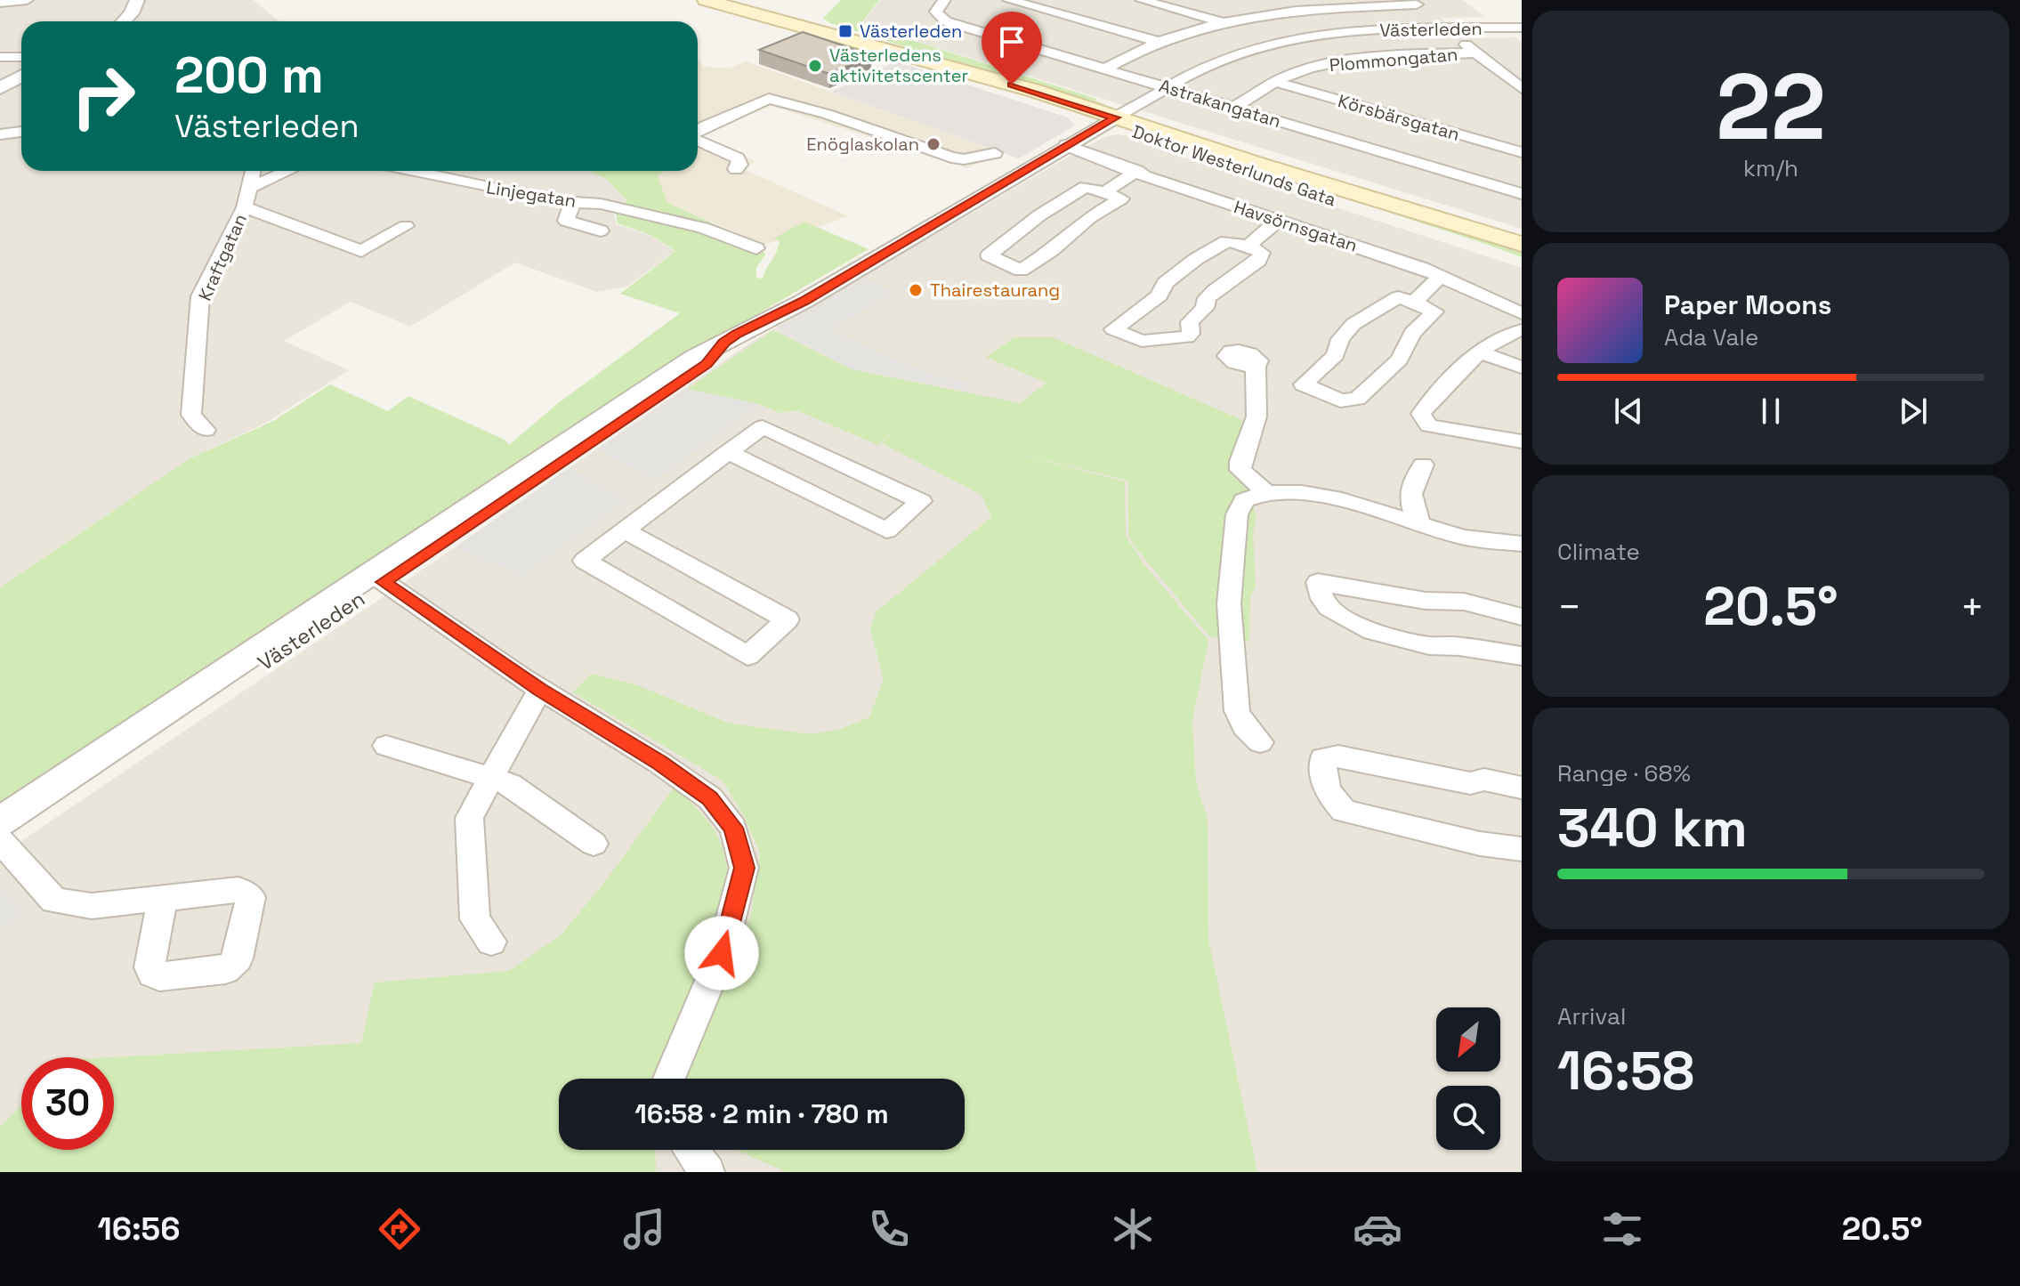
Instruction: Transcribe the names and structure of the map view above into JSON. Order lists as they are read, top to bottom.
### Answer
{
  "streets": {
    "main road": ["Doktor Westerlunds Gata"],
    "street": [
      "Västerleden",
      "Plommongatan",
      "Astrakangatan",
      "Körsbärsgatan",
      "Linjegatan",
      "Havsörnsgatan",
      "Kraftgatan"
    ]
  },
  "crossings": [
    ["Västerleden", "Astrakangatan"],
    ["Västerleden", "Doktor Westerlunds Gata"],
    ["Västerleden", "Havsörnsgatan"],
    ["Plommongatan", "Astrakangatan"],
    ["Plommongatan", "Körsbärsgatan"]
  ],
  "places": {
    "transit": ["Västerleden"],
    "other": ["Västerledens aktivitetscenter", "Enöglaskolan", "Thairestaurang"]
  },
  "north": "bottom left",
  "page": {
    "tile": [
      ["22", "km/h"],
      "Climate",
      ["Range · 68%", "340 km"],
      ["Arrival", "16:58"]
    ],
    "turn": ["200 m", "Västerleden"],
    "song": ["Paper Moons", "Ada Vale"],
    "heat": ["−", "20.5°", "+"],
    "limit": "30",
    "trip": "16:58 · 2 min · 780 m",
    "tabs": ["16:56", "20.5°"]
  }
}
